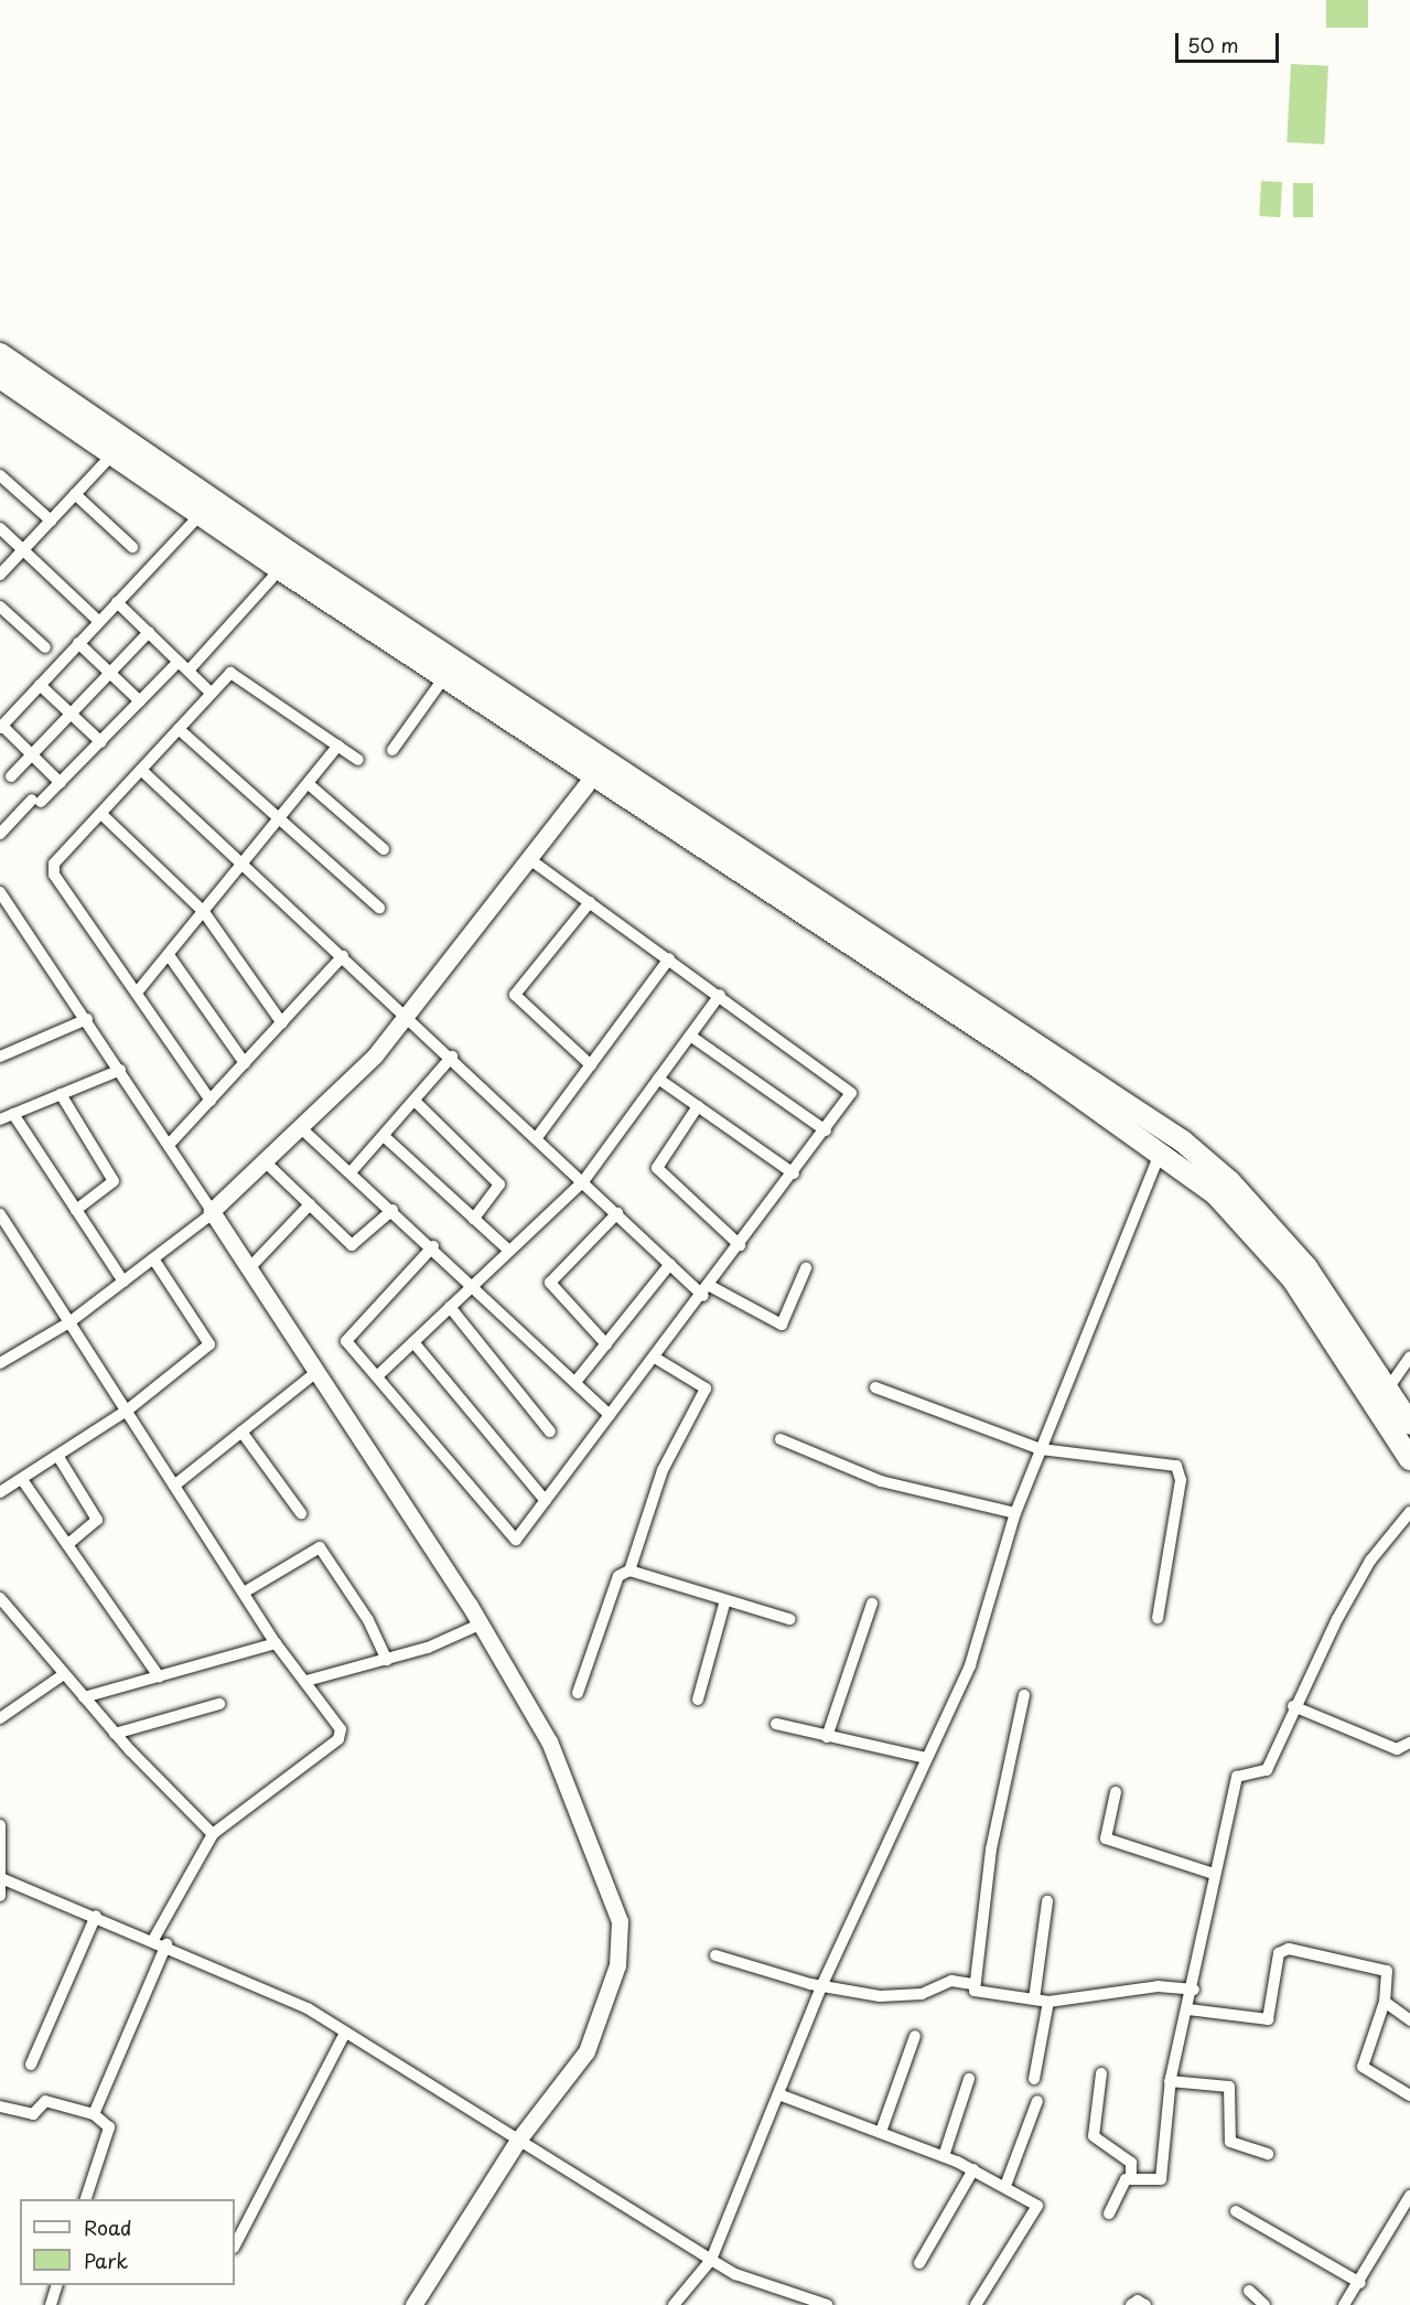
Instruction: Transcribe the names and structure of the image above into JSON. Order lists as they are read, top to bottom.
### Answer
{
  "legend": ["Road", "Park"],
  "scale_bar": "50 m"
}
